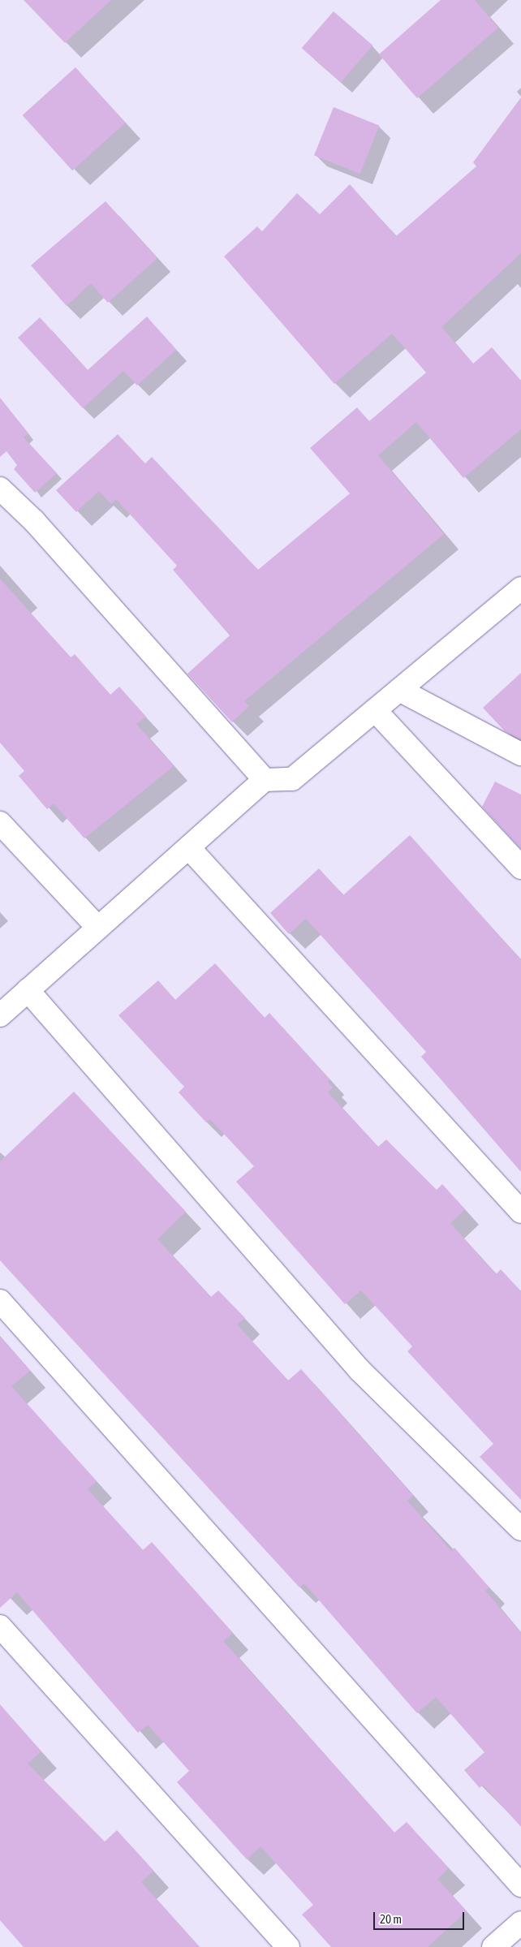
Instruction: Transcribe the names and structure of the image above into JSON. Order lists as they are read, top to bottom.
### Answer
{
  "scale_bar": "20 m"
}
